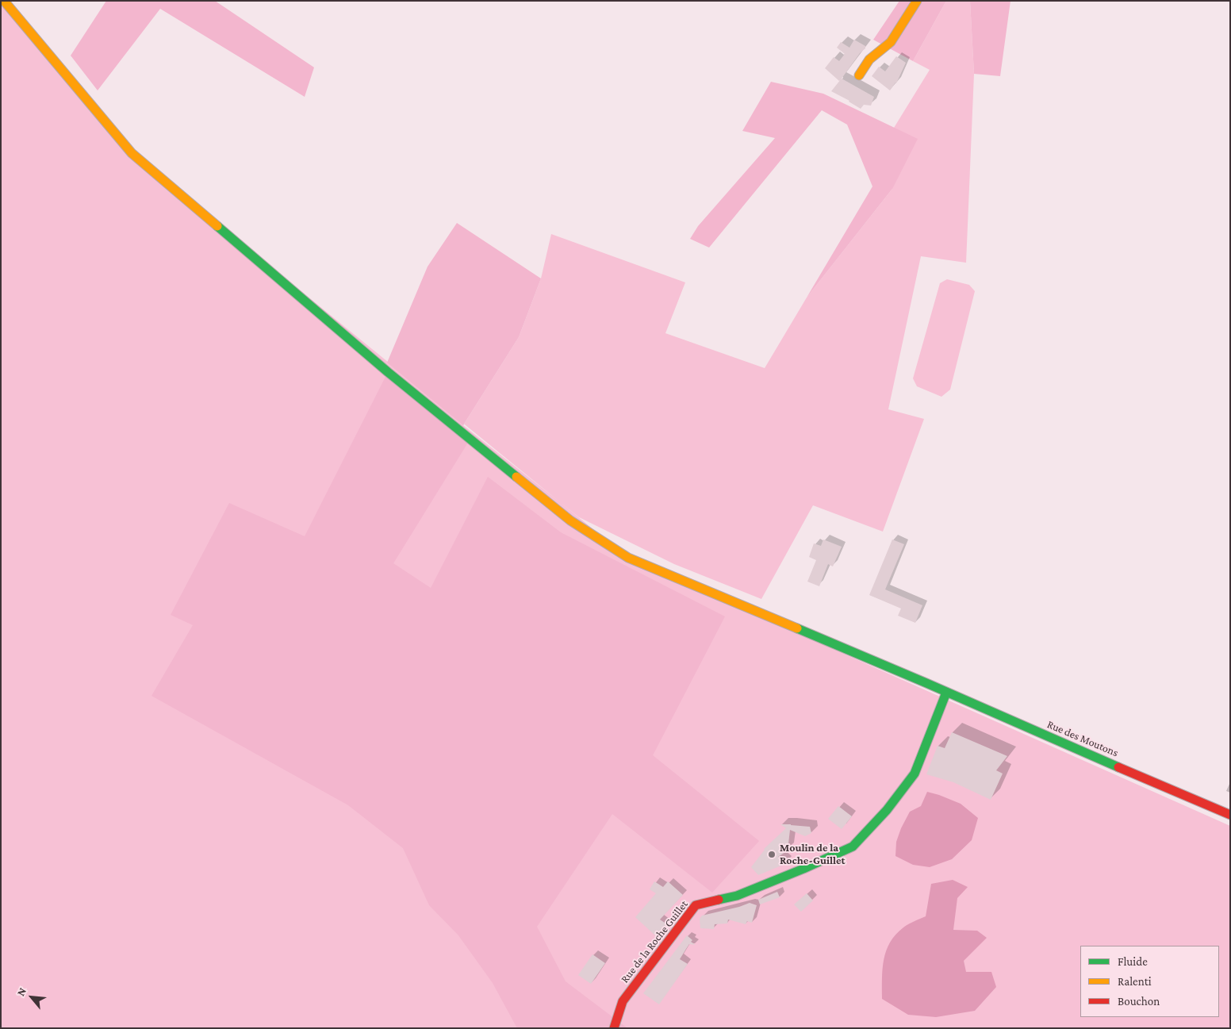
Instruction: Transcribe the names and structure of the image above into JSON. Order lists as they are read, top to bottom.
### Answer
{
  "streets": {
    "street": ["Rue des Moutons", "Rue de la Roche Guillet"]
  },
  "crossings": [
    ["Rue des Moutons", "Rue de la Roche Guillet"]
  ],
  "places": ["Moulin de la Roche-Guillet"],
  "legend": ["Fluide", "Ralenti", "Bouchon"],
  "north": "top left"
}
